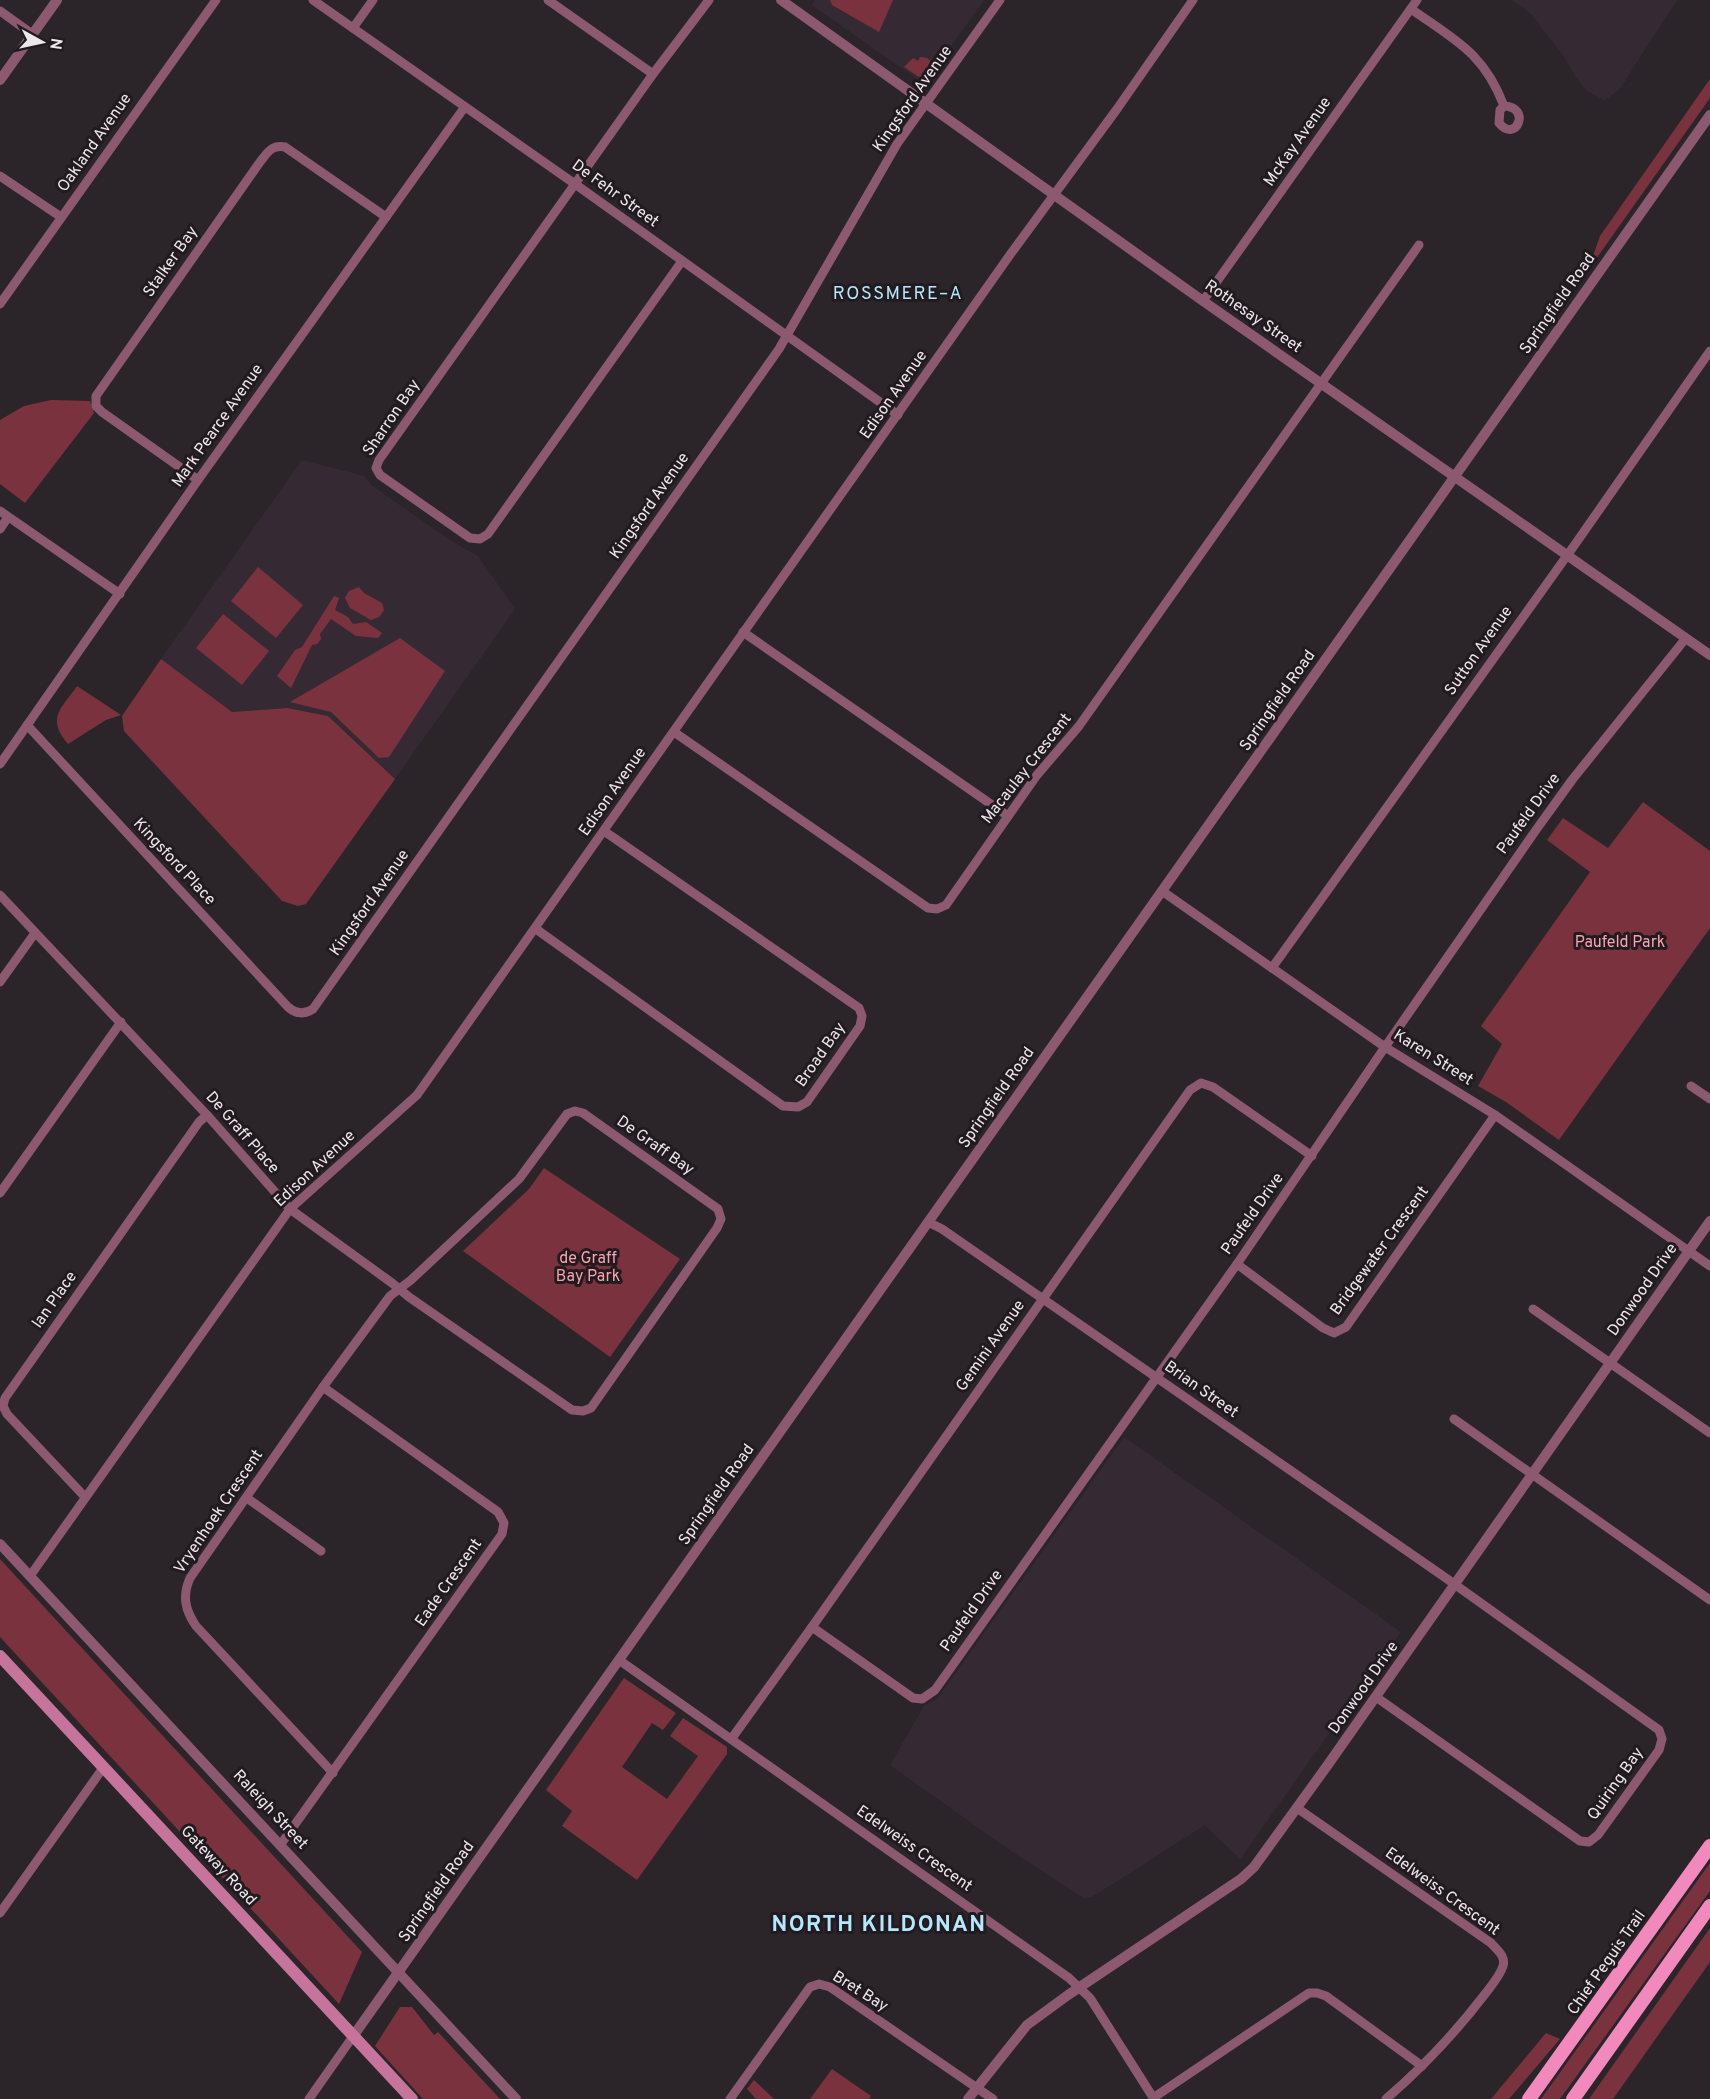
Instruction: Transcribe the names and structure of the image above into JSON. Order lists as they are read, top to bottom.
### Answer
{
  "streets": {
    "main road": ["Gateway Road", "Chief Peguis Trail"],
    "street": [
      "Kingsford Avenue",
      "McKay Avenue",
      "Oakland Avenue",
      "De Fehr Street",
      "Stalker Bay",
      "Springfield Road",
      "Rothesay Street",
      "Edison Avenue",
      "Sharron Bay",
      "Mark Pearce Avenue",
      "Sutton Avenue",
      "Macaulay Crescent",
      "Paufeld Drive",
      "Kingsford Place",
      "Broad Bay",
      "Karen Street",
      "De Graff Place",
      "De Graff Bay",
      "Bridgewater Crescent",
      "Donwood Drive",
      "Ian Place",
      "Gemini Avenue",
      "Brian Street",
      "Vryenhoek Crescent",
      "Eade Crescent",
      "Quiring Bay",
      "Raleigh Street",
      "Edelweiss Crescent",
      "Bret Bay"
    ]
  },
  "crossings": [
    ["Kingsford Avenue", "De Fehr Street"],
    ["Kingsford Avenue", "Rothesay Street"],
    ["Kingsford Avenue", "Kingsford Place"],
    ["McKay Avenue", "Rothesay Street"],
    ["De Fehr Street", "Edison Avenue"],
    ["De Fehr Street", "Sharron Bay"],
    ["De Fehr Street", "Mark Pearce Avenue"],
    ["Stalker Bay", "Mark Pearce Avenue"],
    ["Springfield Road", "Rothesay Street"],
    ["Springfield Road", "Karen Street"],
    ["Springfield Road", "Brian Street"],
    ["Springfield Road", "Raleigh Street"],
    ["Springfield Road", "Edelweiss Crescent"],
    ["Springfield Road", "Gateway Road"],
    ["Rothesay Street", "Edison Avenue"],
    ["Rothesay Street", "Sutton Avenue"],
    ["Rothesay Street", "Macaulay Crescent"],
    ["Rothesay Street", "Paufeld Drive"],
    ["Edison Avenue", "Macaulay Crescent"],
    ["Edison Avenue", "Broad Bay"],
    ["Edison Avenue", "De Graff Place"],
    ["Edison Avenue", "Ian Place"],
    ["Edison Avenue", "Raleigh Street"],
    ["Mark Pearce Avenue", "Kingsford Place"],
    ["Sutton Avenue", "Karen Street"],
    ["Paufeld Drive", "Karen Street"],
    ["Paufeld Drive", "Bridgewater Crescent"],
    ["Paufeld Drive", "Gemini Avenue"],
    ["Paufeld Drive", "Brian Street"],
    ["Karen Street", "Bridgewater Crescent"],
    ["Karen Street", "Donwood Drive"],
    ["De Graff Place", "De Graff Bay"],
    ["De Graff Place", "Ian Place"],
    ["De Graff Place", "Vryenhoek Crescent"],
    ["De Graff Bay", "Vryenhoek Crescent"],
    ["Donwood Drive", "Brian Street"],
    ["Donwood Drive", "Quiring Bay"],
    ["Donwood Drive", "Edelweiss Crescent"],
    ["Donwood Drive", "Bret Bay"],
    ["Gemini Avenue", "Brian Street"],
    ["Gemini Avenue", "Edelweiss Crescent"],
    ["Brian Street", "Quiring Bay"],
    ["Vryenhoek Crescent", "Eade Crescent"],
    ["Eade Crescent", "Raleigh Street"]
  ],
  "districts": ["ROSSMERE–A", "NORTH KILDONAN"],
  "parks": ["Paufeld Park", "de Graff Bay Park"],
  "north": "right"
}
